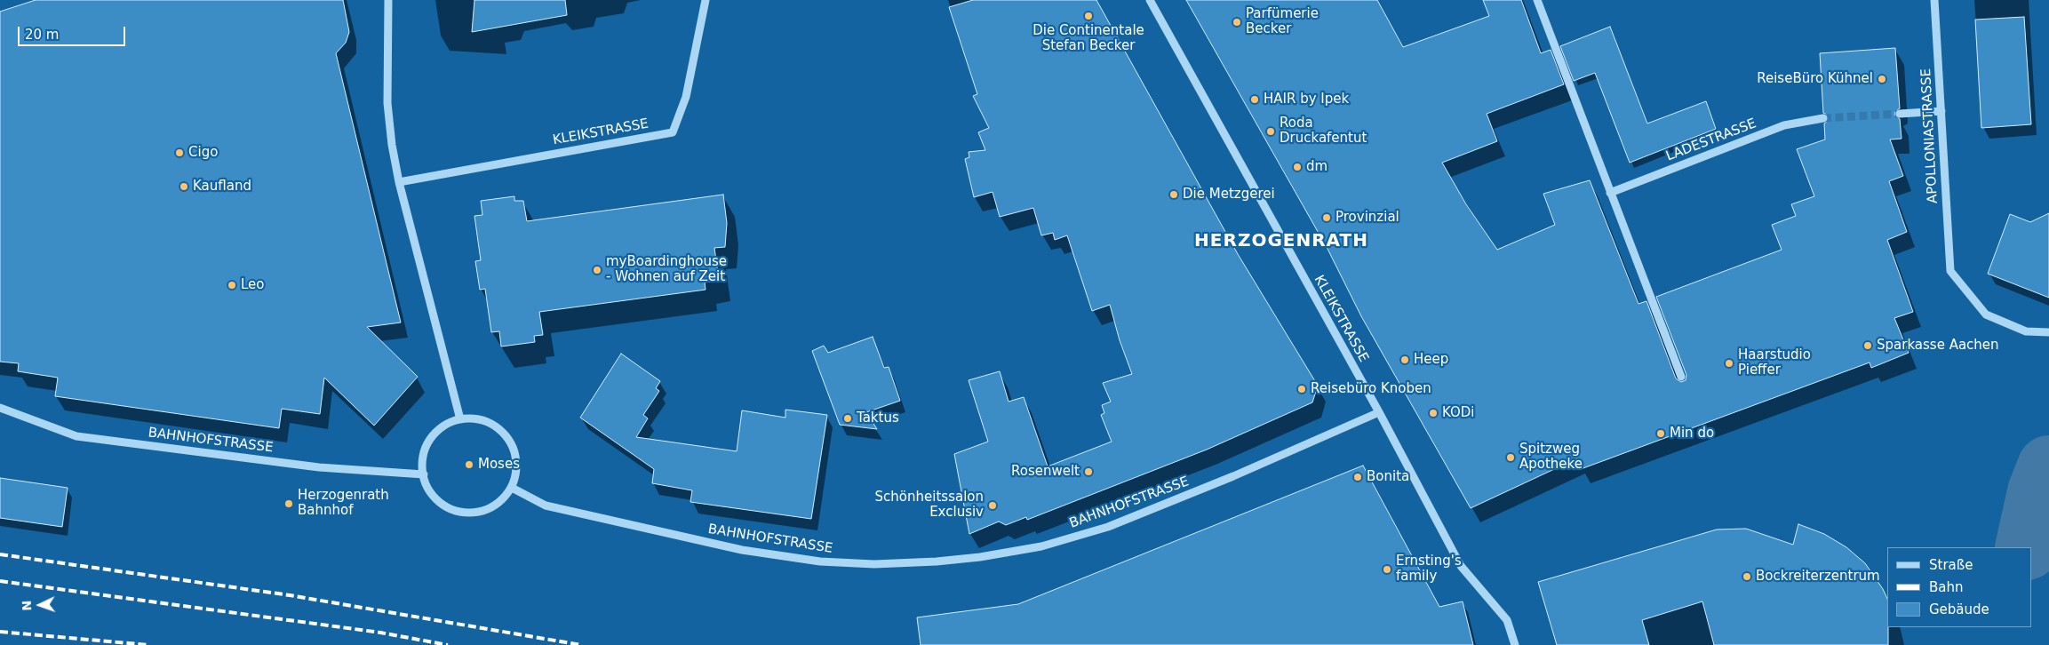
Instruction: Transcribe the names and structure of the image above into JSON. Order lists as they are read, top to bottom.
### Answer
{
  "streets": {
    "street": [
      "KLEIKSTRASSE",
      "APOLLONIASTRASSE",
      "LADESTRASSE",
      "BAHNHOFSTRASSE"
    ]
  },
  "crossings": [
    ["KLEIKSTRASSE", "BAHNHOFSTRASSE"]
  ],
  "districts": ["HERZOGENRATH"],
  "places": [
    "Die Continentale Stefan Becker",
    "Parfümerie Becker",
    "ReiseBüro Kühnel",
    "HAIR by Ipek",
    "Roda Druckafentut",
    "Cigo",
    "dm",
    "Kaufland",
    "Die Metzgerei",
    "Provinzial",
    "myBoardinghouse - Wohnen auf Zeit",
    "Leo",
    "Sparkasse Aachen",
    "Heep",
    "Haarstudio Pieffer",
    "Reisebüro Knoben",
    "KODi",
    "Taktus",
    "Min do",
    "Spitzweg Apotheke",
    "Moses",
    "Rosenwelt",
    "Bonita",
    "Herzogenrath Bahnhof",
    "Schönheitssalon Exclusiv",
    "Ernsting's family",
    "Bockreiterzentrum"
  ],
  "legend": ["Straße", "Bahn", "Gebäude"],
  "scale_bar": "20 m",
  "north": "left"
}
